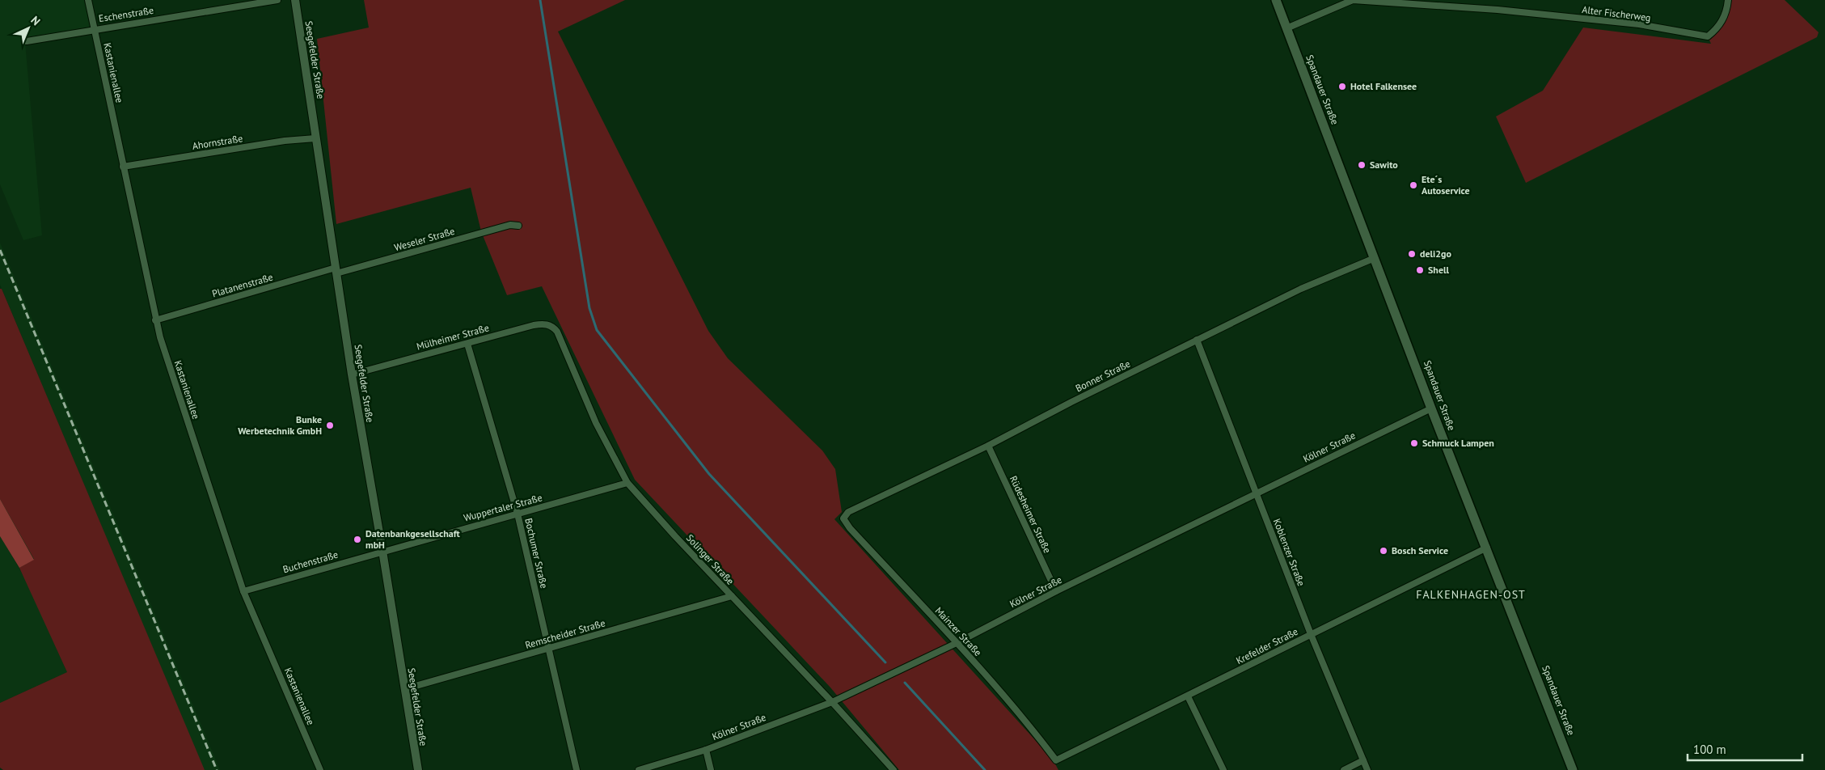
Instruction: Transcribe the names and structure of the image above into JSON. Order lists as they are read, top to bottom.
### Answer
{
  "streets": {
    "main road": ["Spandauer Straße"],
    "street": [
      "Alter Fischerweg",
      "Eschenstraße",
      "Seegefelder Straße",
      "Kastanienallee",
      "Ahornstraße",
      "Weseler Straße",
      "Platanenstraße",
      "Mülheimer Straße",
      "Bonner Straße",
      "Kölner Straße",
      "Wuppertaler Straße",
      "Rüdesheimer Straße",
      "Koblenzer Straße",
      "Bochumer Straße",
      "Solinger Straße",
      "Buchenstraße",
      "Mainzer Straße",
      "Remscheider Straße",
      "Krefelder Straße"
    ]
  },
  "crossings": [
    ["Alter Fischerweg", "Spandauer Straße"],
    ["Eschenstraße", "Kastanienallee"],
    ["Seegefelder Straße", "Ahornstraße"],
    ["Seegefelder Straße", "Weseler Straße"],
    ["Seegefelder Straße", "Platanenstraße"],
    ["Seegefelder Straße", "Mülheimer Straße"],
    ["Seegefelder Straße", "Wuppertaler Straße"],
    ["Seegefelder Straße", "Buchenstraße"],
    ["Seegefelder Straße", "Remscheider Straße"],
    ["Kastanienallee", "Ahornstraße"],
    ["Kastanienallee", "Platanenstraße"],
    ["Kastanienallee", "Buchenstraße"],
    ["Spandauer Straße", "Bonner Straße"],
    ["Spandauer Straße", "Kölner Straße"],
    ["Spandauer Straße", "Krefelder Straße"],
    ["Weseler Straße", "Platanenstraße"],
    ["Mülheimer Straße", "Bochumer Straße"],
    ["Mülheimer Straße", "Solinger Straße"],
    ["Bonner Straße", "Rüdesheimer Straße"],
    ["Bonner Straße", "Koblenzer Straße"],
    ["Bonner Straße", "Mainzer Straße"],
    ["Kölner Straße", "Rüdesheimer Straße"],
    ["Kölner Straße", "Koblenzer Straße"],
    ["Kölner Straße", "Solinger Straße"],
    ["Kölner Straße", "Mainzer Straße"],
    ["Wuppertaler Straße", "Bochumer Straße"],
    ["Wuppertaler Straße", "Solinger Straße"],
    ["Wuppertaler Straße", "Buchenstraße"],
    ["Koblenzer Straße", "Krefelder Straße"],
    ["Bochumer Straße", "Remscheider Straße"],
    ["Solinger Straße", "Remscheider Straße"],
    ["Mainzer Straße", "Krefelder Straße"]
  ],
  "districts": ["FALKENHAGEN-OST"],
  "places": [
    "Hotel Falkensee",
    "Sawito",
    "Ete´s Autoservice",
    "deli2go",
    "Shell",
    "Bunke Werbetechnik GmbH",
    "Schmuck Lampen",
    "Datenbankgesellschaft mbH",
    "Bosch Service"
  ],
  "scale_bar": "100 m",
  "north": "top right"
}
